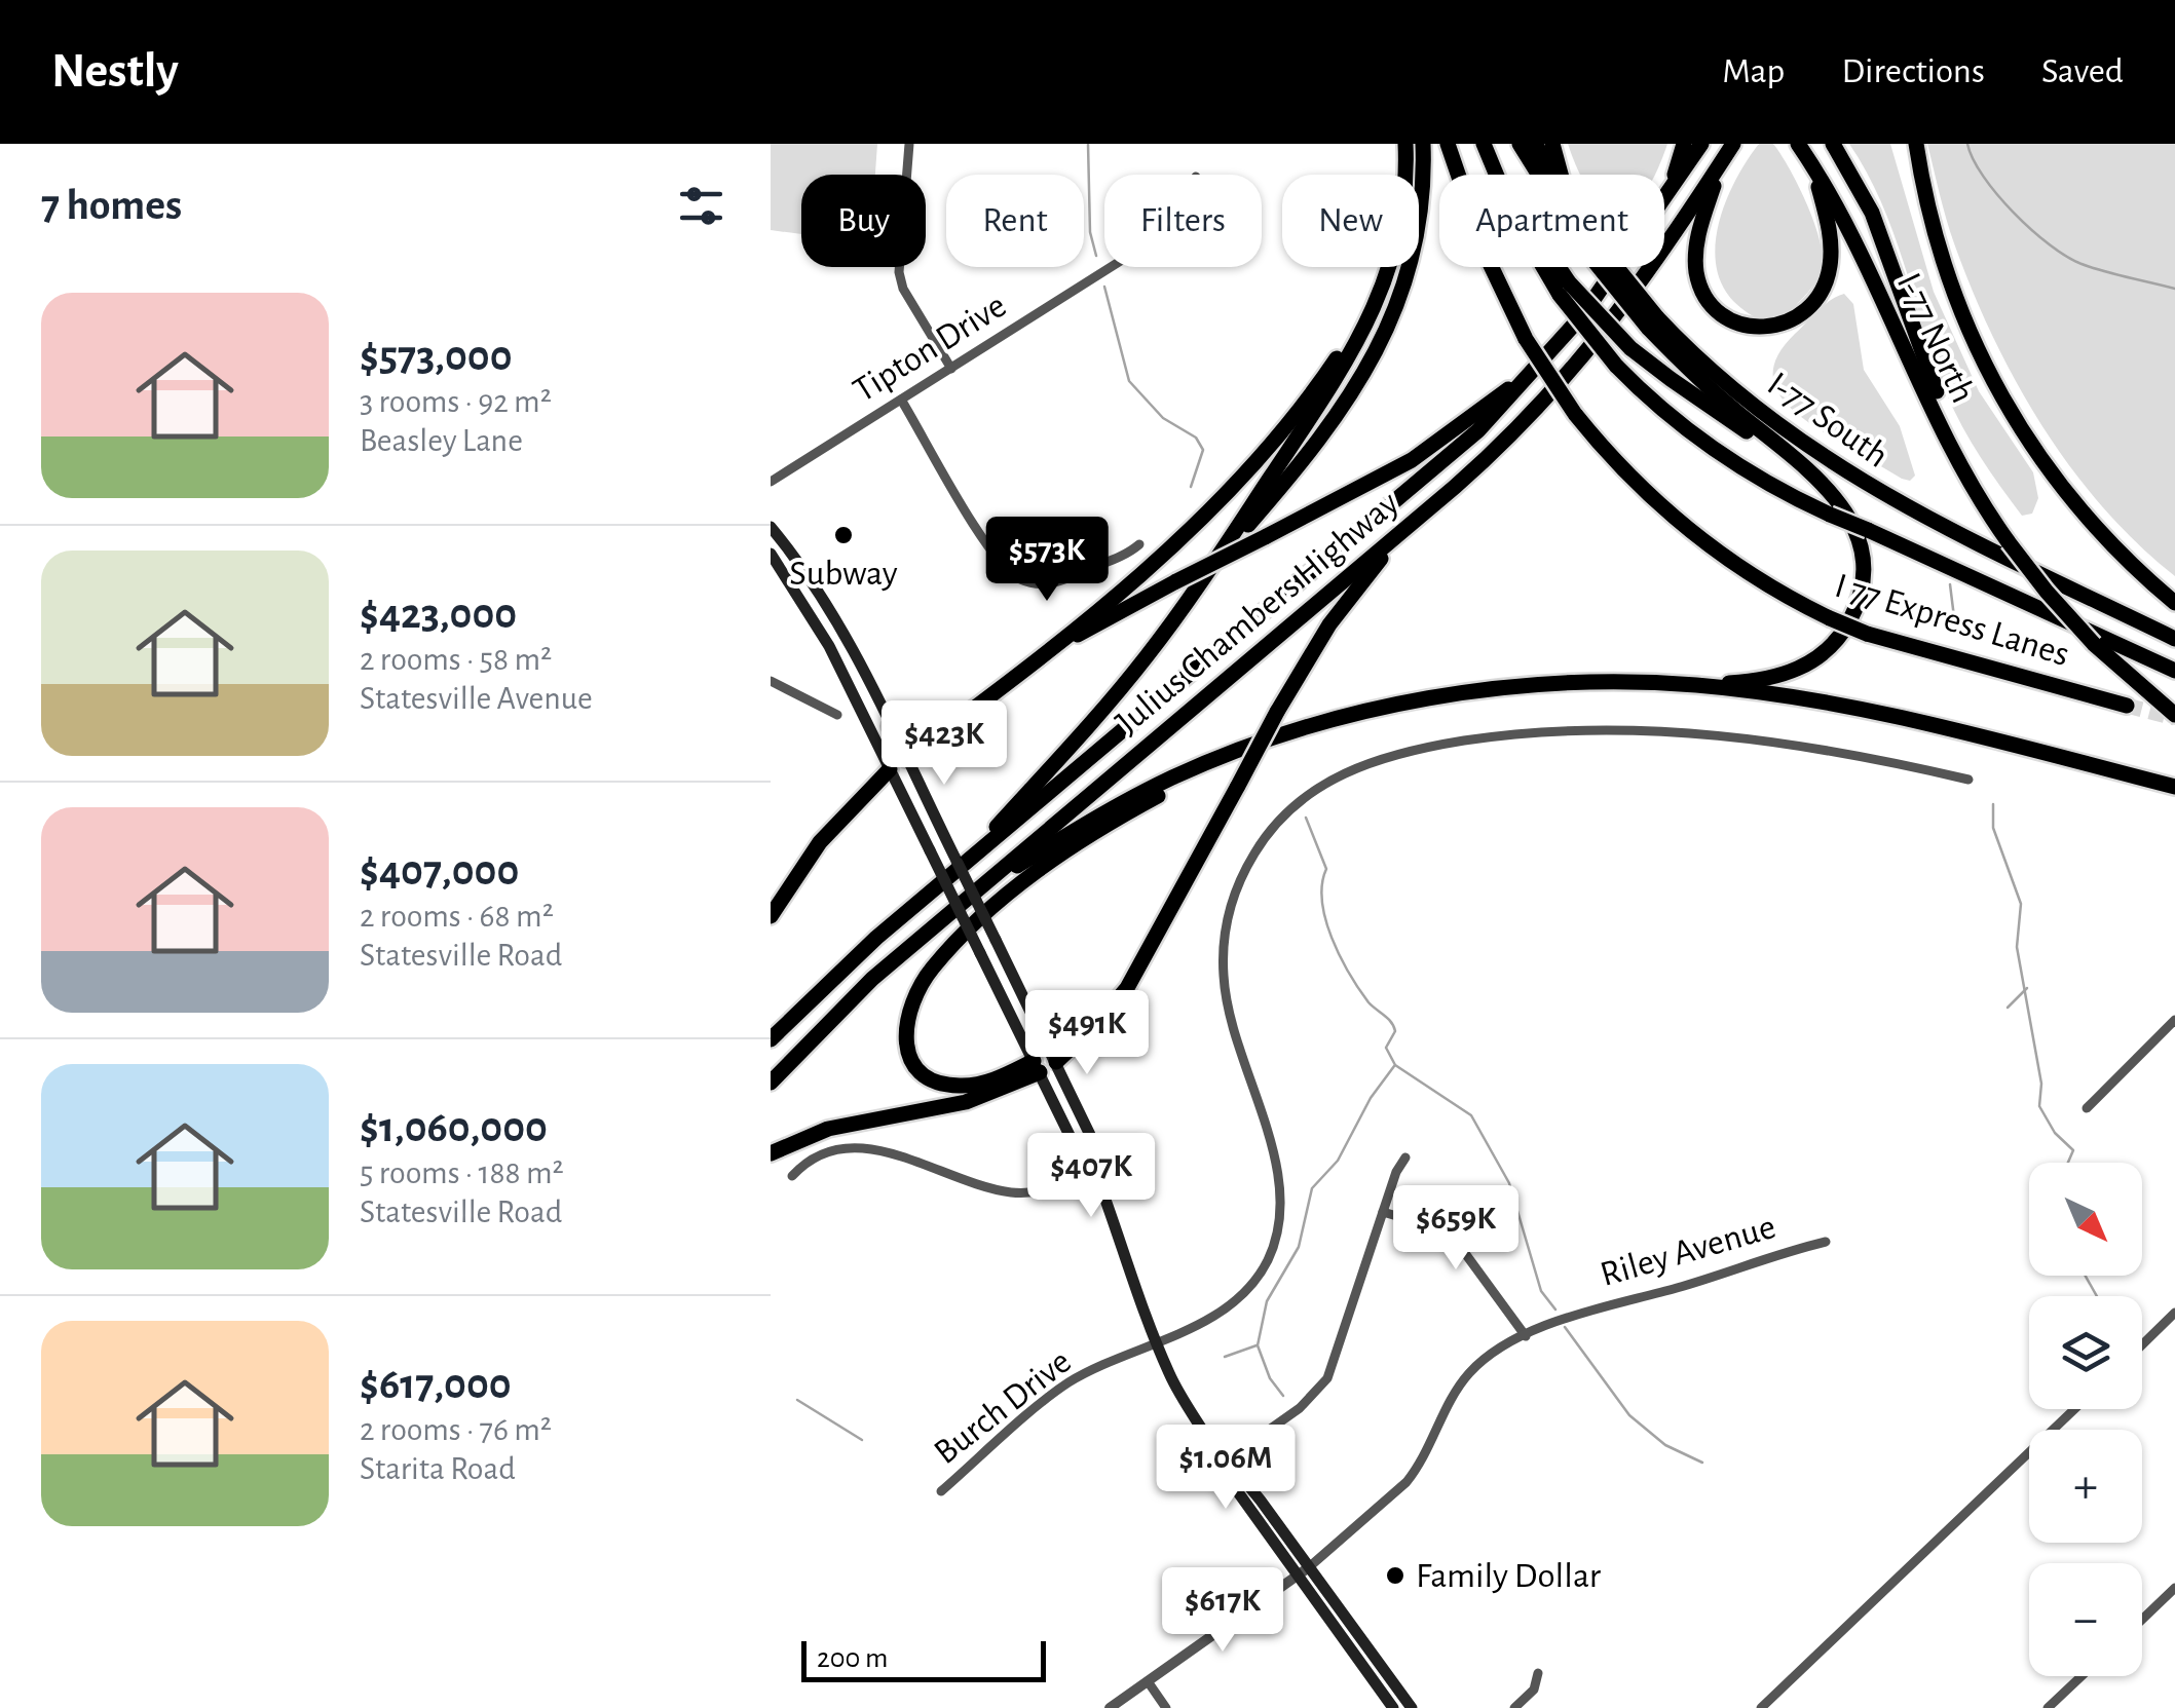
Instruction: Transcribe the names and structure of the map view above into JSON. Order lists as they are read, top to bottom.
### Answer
{
  "streets": {
    "highway": [
      "I-77 North",
      "I-77 South",
      "Julius Chambers Highway",
      "I 77 Express Lanes"
    ],
    "street": ["Tipton Drive", "Riley Avenue", "Burch Drive"]
  },
  "places": ["Subway", "Family Dollar"],
  "scale_bar": "200 m",
  "north": "bottom right",
  "page": {
    "header": "Nestly",
    "nav": ["Map", "Directions", "Saved"],
    "heading": "7 homes",
    "chip": [
      "Buy",
      "Rent",
      "Filters",
      "New",
      "Apartment"
    ],
    "list": [
      {
        "name": "$573,000",
        "note": "3 rooms · 92 m² · Beasley Lane"
      },
      {
        "name": "$423,000",
        "note": "2 rooms · 58 m² · Statesville Avenue"
      },
      {
        "name": "$407,000",
        "note": "2 rooms · 68 m² · Statesville Road"
      },
      {
        "name": "$1,060,000",
        "note": "5 rooms · 188 m² · Statesville Road"
      },
      {
        "name": "$617,000",
        "note": "2 rooms · 76 m² · Starita Road"
      }
    ],
    "price": [
      "$573K",
      "$423K",
      "$491K",
      "$407K",
      "$659K",
      "$1.06M",
      "$617K"
    ],
    "map_buttons": ["+", "−"],
    "scale": "200 m"
  }
}
